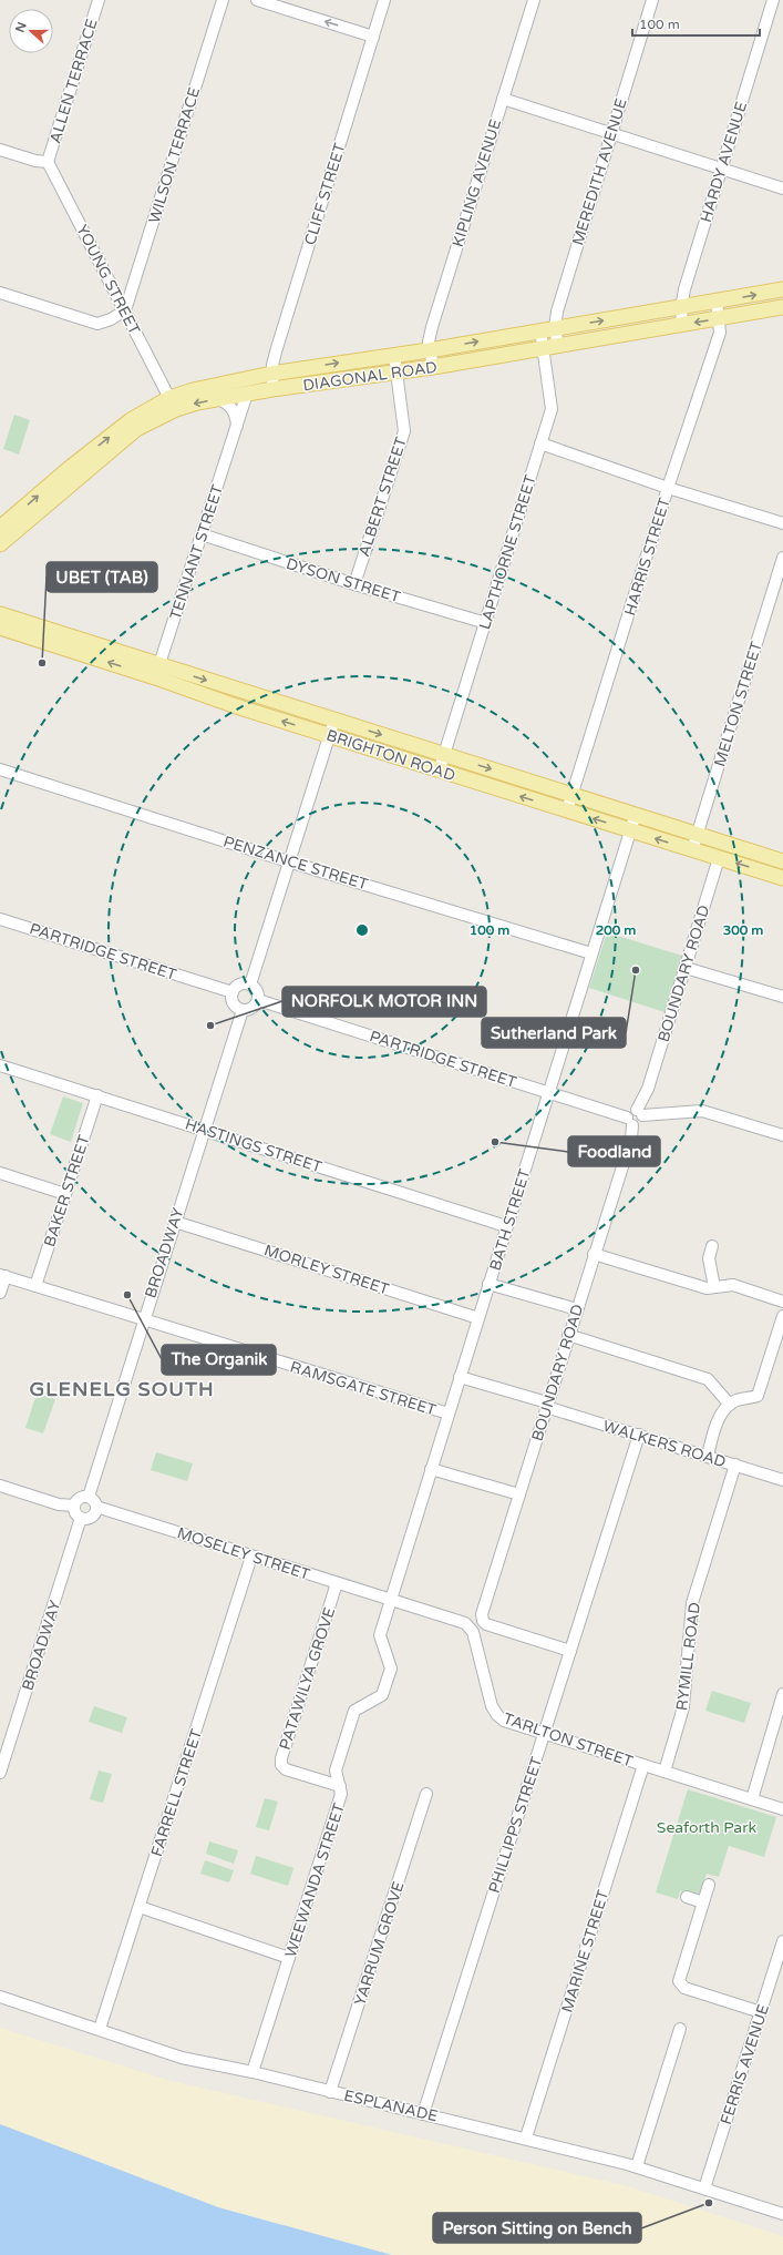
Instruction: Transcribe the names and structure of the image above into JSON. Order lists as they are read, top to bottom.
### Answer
{
  "streets": {
    "main road": ["DIAGONAL ROAD", "BRIGHTON ROAD"],
    "street": [
      "ALLEN TERRACE",
      "WILSON TERRACE",
      "HARDY AVENUE",
      "MEREDITH AVENUE",
      "KIPLING AVENUE",
      "CLIFF STREET",
      "YOUNG STREET",
      "ALBERT STREET",
      "TENNANT STREET",
      "LAPTHORNE STREET",
      "HARRIS STREET",
      "DYSON STREET",
      "MELTON STREET",
      "PENZANCE STREET",
      "PARTRIDGE STREET",
      "BOUNDARY ROAD",
      "HASTINGS STREET",
      "BAKER STREET",
      "BATH STREET",
      "BROADWAY",
      "MORLEY STREET",
      "RAMSGATE STREET",
      "WALKERS ROAD",
      "MOSELEY STREET",
      "RYMILL ROAD",
      "PATAWILYA GROVE",
      "TARLTON STREET",
      "FARRELL STREET",
      "PHILLIPPS STREET",
      "WEEWANDA STREET",
      "YARRUM GROVE",
      "MARINE STREET",
      "FERRIS AVENUE",
      "ESPLANADE"
    ]
  },
  "crossings": [
    ["ALLEN TERRACE", "YOUNG STREET"],
    ["WILSON TERRACE", "YOUNG STREET"],
    ["HARDY AVENUE", "DIAGONAL ROAD"],
    ["MEREDITH AVENUE", "DIAGONAL ROAD"],
    ["MEREDITH AVENUE", "LAPTHORNE STREET"],
    ["KIPLING AVENUE", "DIAGONAL ROAD"],
    ["CLIFF STREET", "DIAGONAL ROAD"],
    ["YOUNG STREET", "DIAGONAL ROAD"],
    ["DIAGONAL ROAD", "ALBERT STREET"],
    ["DIAGONAL ROAD", "TENNANT STREET"],
    ["DIAGONAL ROAD", "LAPTHORNE STREET"],
    ["DIAGONAL ROAD", "HARRIS STREET"],
    ["ALBERT STREET", "DYSON STREET"],
    ["TENNANT STREET", "DYSON STREET"],
    ["TENNANT STREET", "BRIGHTON ROAD"],
    ["LAPTHORNE STREET", "DYSON STREET"],
    ["LAPTHORNE STREET", "BRIGHTON ROAD"],
    ["HARRIS STREET", "BRIGHTON ROAD"],
    ["MELTON STREET", "BRIGHTON ROAD"],
    ["BRIGHTON ROAD", "BOUNDARY ROAD"],
    ["BRIGHTON ROAD", "BATH STREET"],
    ["PENZANCE STREET", "BATH STREET"],
    ["PARTRIDGE STREET", "BOUNDARY ROAD"],
    ["PARTRIDGE STREET", "BATH STREET"],
    ["PARTRIDGE STREET", "BROADWAY"],
    ["BOUNDARY ROAD", "WALKERS ROAD"],
    ["BOUNDARY ROAD", "PHILLIPPS STREET"],
    ["HASTINGS STREET", "BAKER STREET"],
    ["HASTINGS STREET", "BATH STREET"],
    ["HASTINGS STREET", "BROADWAY"],
    ["BAKER STREET", "RAMSGATE STREET"],
    ["BATH STREET", "MORLEY STREET"],
    ["BATH STREET", "RAMSGATE STREET"],
    ["BATH STREET", "WALKERS ROAD"],
    ["BATH STREET", "MOSELEY STREET"],
    ["BATH STREET", "TARLTON STREET"],
    ["BATH STREET", "WEEWANDA STREET"],
    ["BROADWAY", "MORLEY STREET"],
    ["BROADWAY", "RAMSGATE STREET"],
    ["BROADWAY", "MOSELEY STREET"],
    ["WALKERS ROAD", "RYMILL ROAD"],
    ["WALKERS ROAD", "PHILLIPPS STREET"],
    ["MOSELEY STREET", "PATAWILYA GROVE"],
    ["MOSELEY STREET", "TARLTON STREET"],
    ["MOSELEY STREET", "FARRELL STREET"],
    ["MOSELEY STREET", "WEEWANDA STREET"],
    ["RYMILL ROAD", "TARLTON STREET"],
    ["PATAWILYA GROVE", "WEEWANDA STREET"],
    ["TARLTON STREET", "PHILLIPPS STREET"],
    ["TARLTON STREET", "WEEWANDA STREET"],
    ["TARLTON STREET", "MARINE STREET"],
    ["FARRELL STREET", "ESPLANADE"],
    ["PHILLIPPS STREET", "ESPLANADE"],
    ["WEEWANDA STREET", "ESPLANADE"],
    ["YARRUM GROVE", "ESPLANADE"],
    ["MARINE STREET", "ESPLANADE"],
    ["FERRIS AVENUE", "ESPLANADE"]
  ],
  "districts": ["GLENELG SOUTH"],
  "parks": ["Seaforth Park"],
  "places": [
    "UBET (TAB)",
    "Sutherland Park",
    "NORFOLK MOTOR INN",
    "Foodland",
    "The Organik",
    "Person Sitting on Bench"
  ],
  "scale_bar": "100 m",
  "north": "left",
  "rings": ["100 m", "200 m", "300 m"]
}
